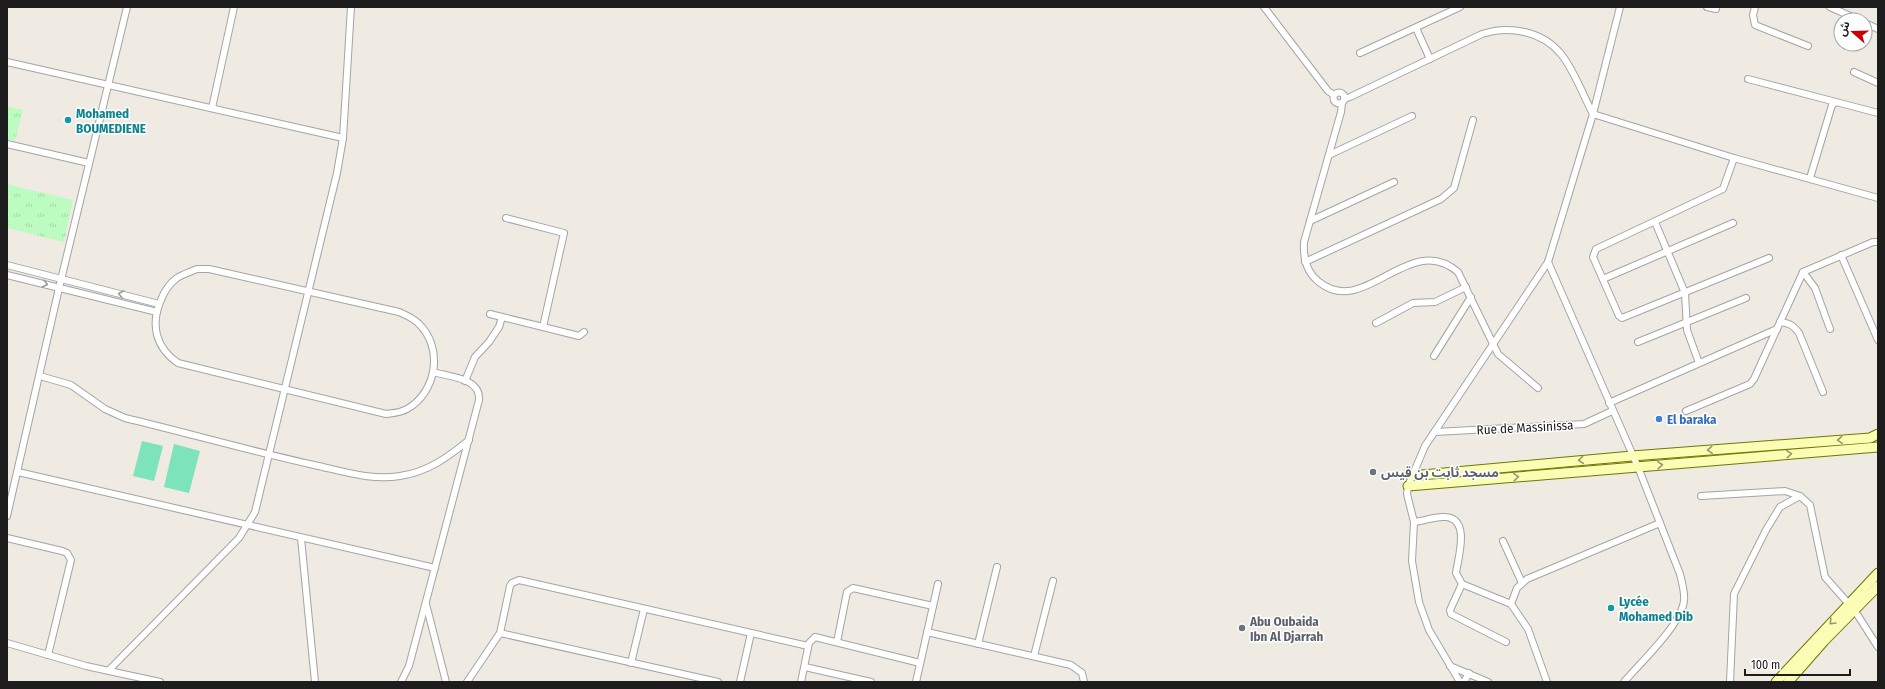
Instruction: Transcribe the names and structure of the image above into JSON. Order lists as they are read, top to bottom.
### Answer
{
  "streets": {
    "street": ["Rue de Massinissa"]
  },
  "places": [
    "Mohamed BOUMEDIENE",
    "El baraka",
    "مسجد ثابت بن قيس",
    "Lycée Mohamed Dib",
    "Abu Oubaida Ibn Al Djarrah"
  ],
  "scale_bar": "100 m",
  "north": "left"
}
